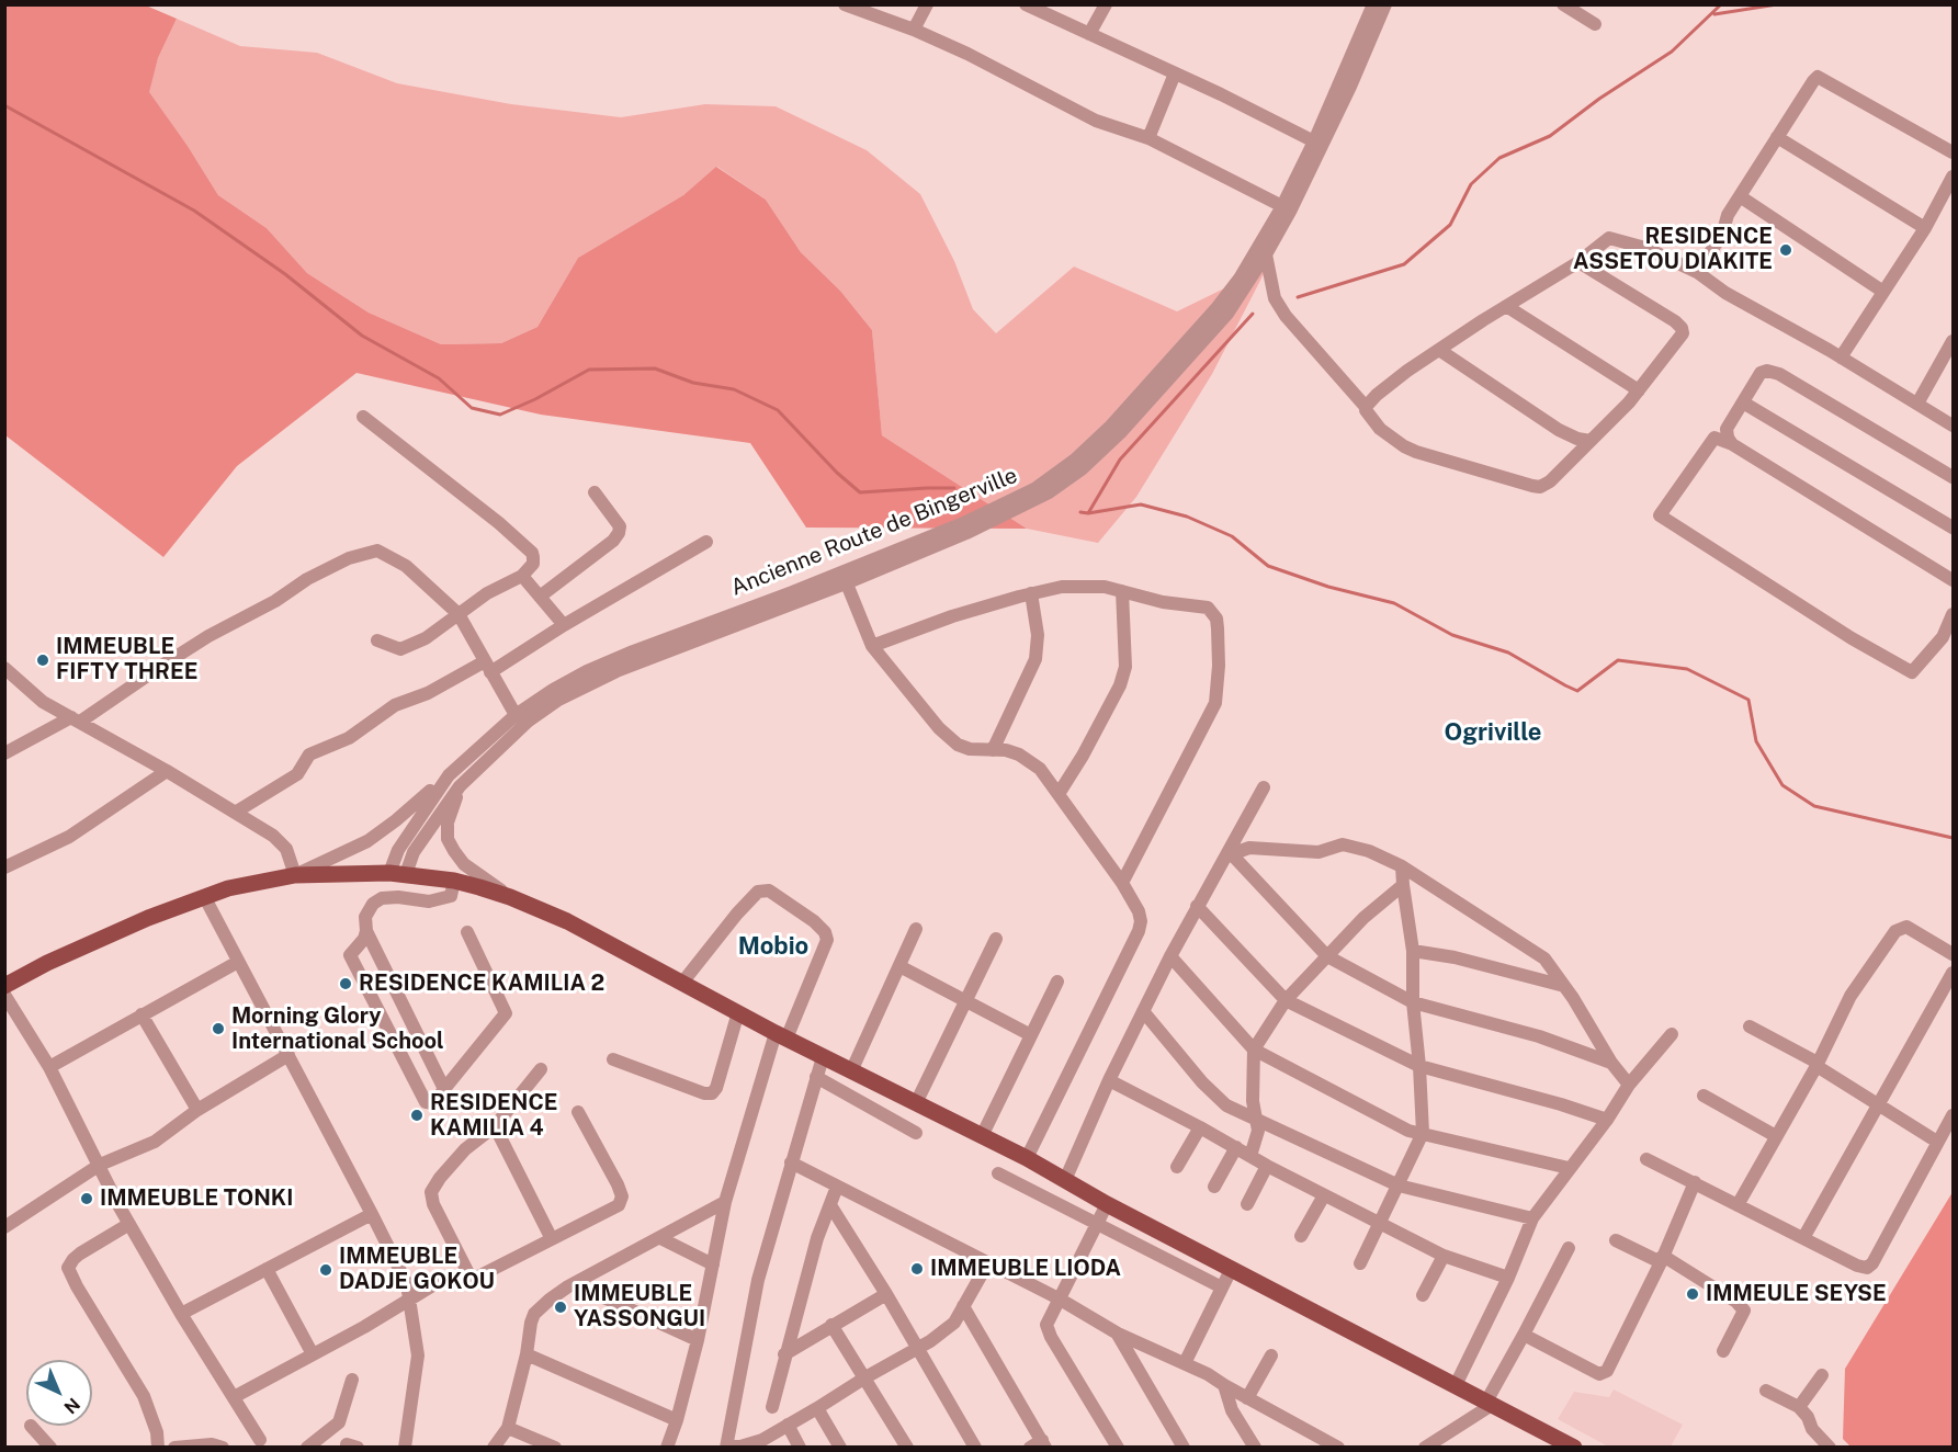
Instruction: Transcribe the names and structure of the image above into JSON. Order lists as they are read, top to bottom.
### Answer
{
  "streets": {
    "street": ["Ancienne Route de Bingerville"]
  },
  "districts": ["Ogriville", "Mobio"],
  "places": [
    "RESIDENCE ASSETOU DIAKITE",
    "IMMEUBLE FIFTY THREE",
    "RESIDENCE KAMILIA 2",
    "Morning Glory International School",
    "RESIDENCE KAMILIA 4",
    "IMMEUBLE TONKI",
    "IMMEUBLE LIODA",
    "IMMEUBLE DADJE GOKOU",
    "IMMEULE SEYSE",
    "IMMEUBLE YASSONGUI"
  ],
  "north": "bottom right"
}
